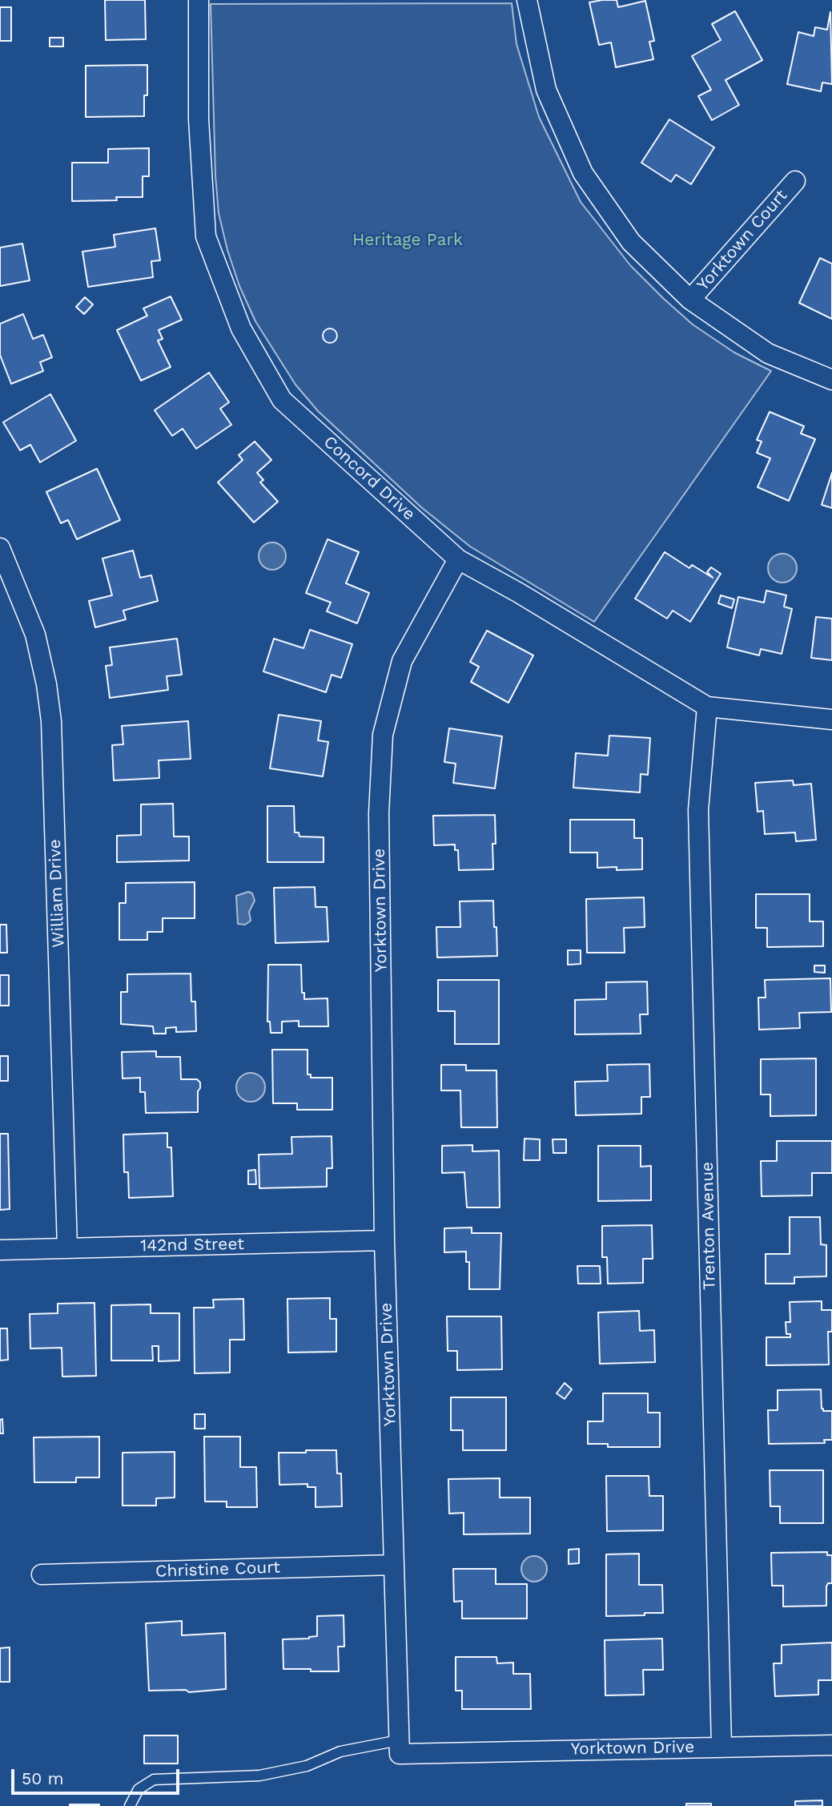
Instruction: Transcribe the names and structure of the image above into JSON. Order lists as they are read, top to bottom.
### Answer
{
  "streets": {
    "street": [
      "Yorktown Court",
      "Concord Drive",
      "William Drive",
      "Yorktown Drive",
      "Trenton Avenue",
      "142nd Street",
      "Christine Court"
    ]
  },
  "crossings": [
    ["Concord Drive", "Yorktown Drive"],
    ["Concord Drive", "Trenton Avenue"],
    ["William Drive", "142nd Street"],
    ["Yorktown Drive", "Trenton Avenue"],
    ["Yorktown Drive", "142nd Street"],
    ["Yorktown Drive", "Christine Court"]
  ],
  "parks": ["Heritage Park"],
  "scale_bar": "50 m"
}
